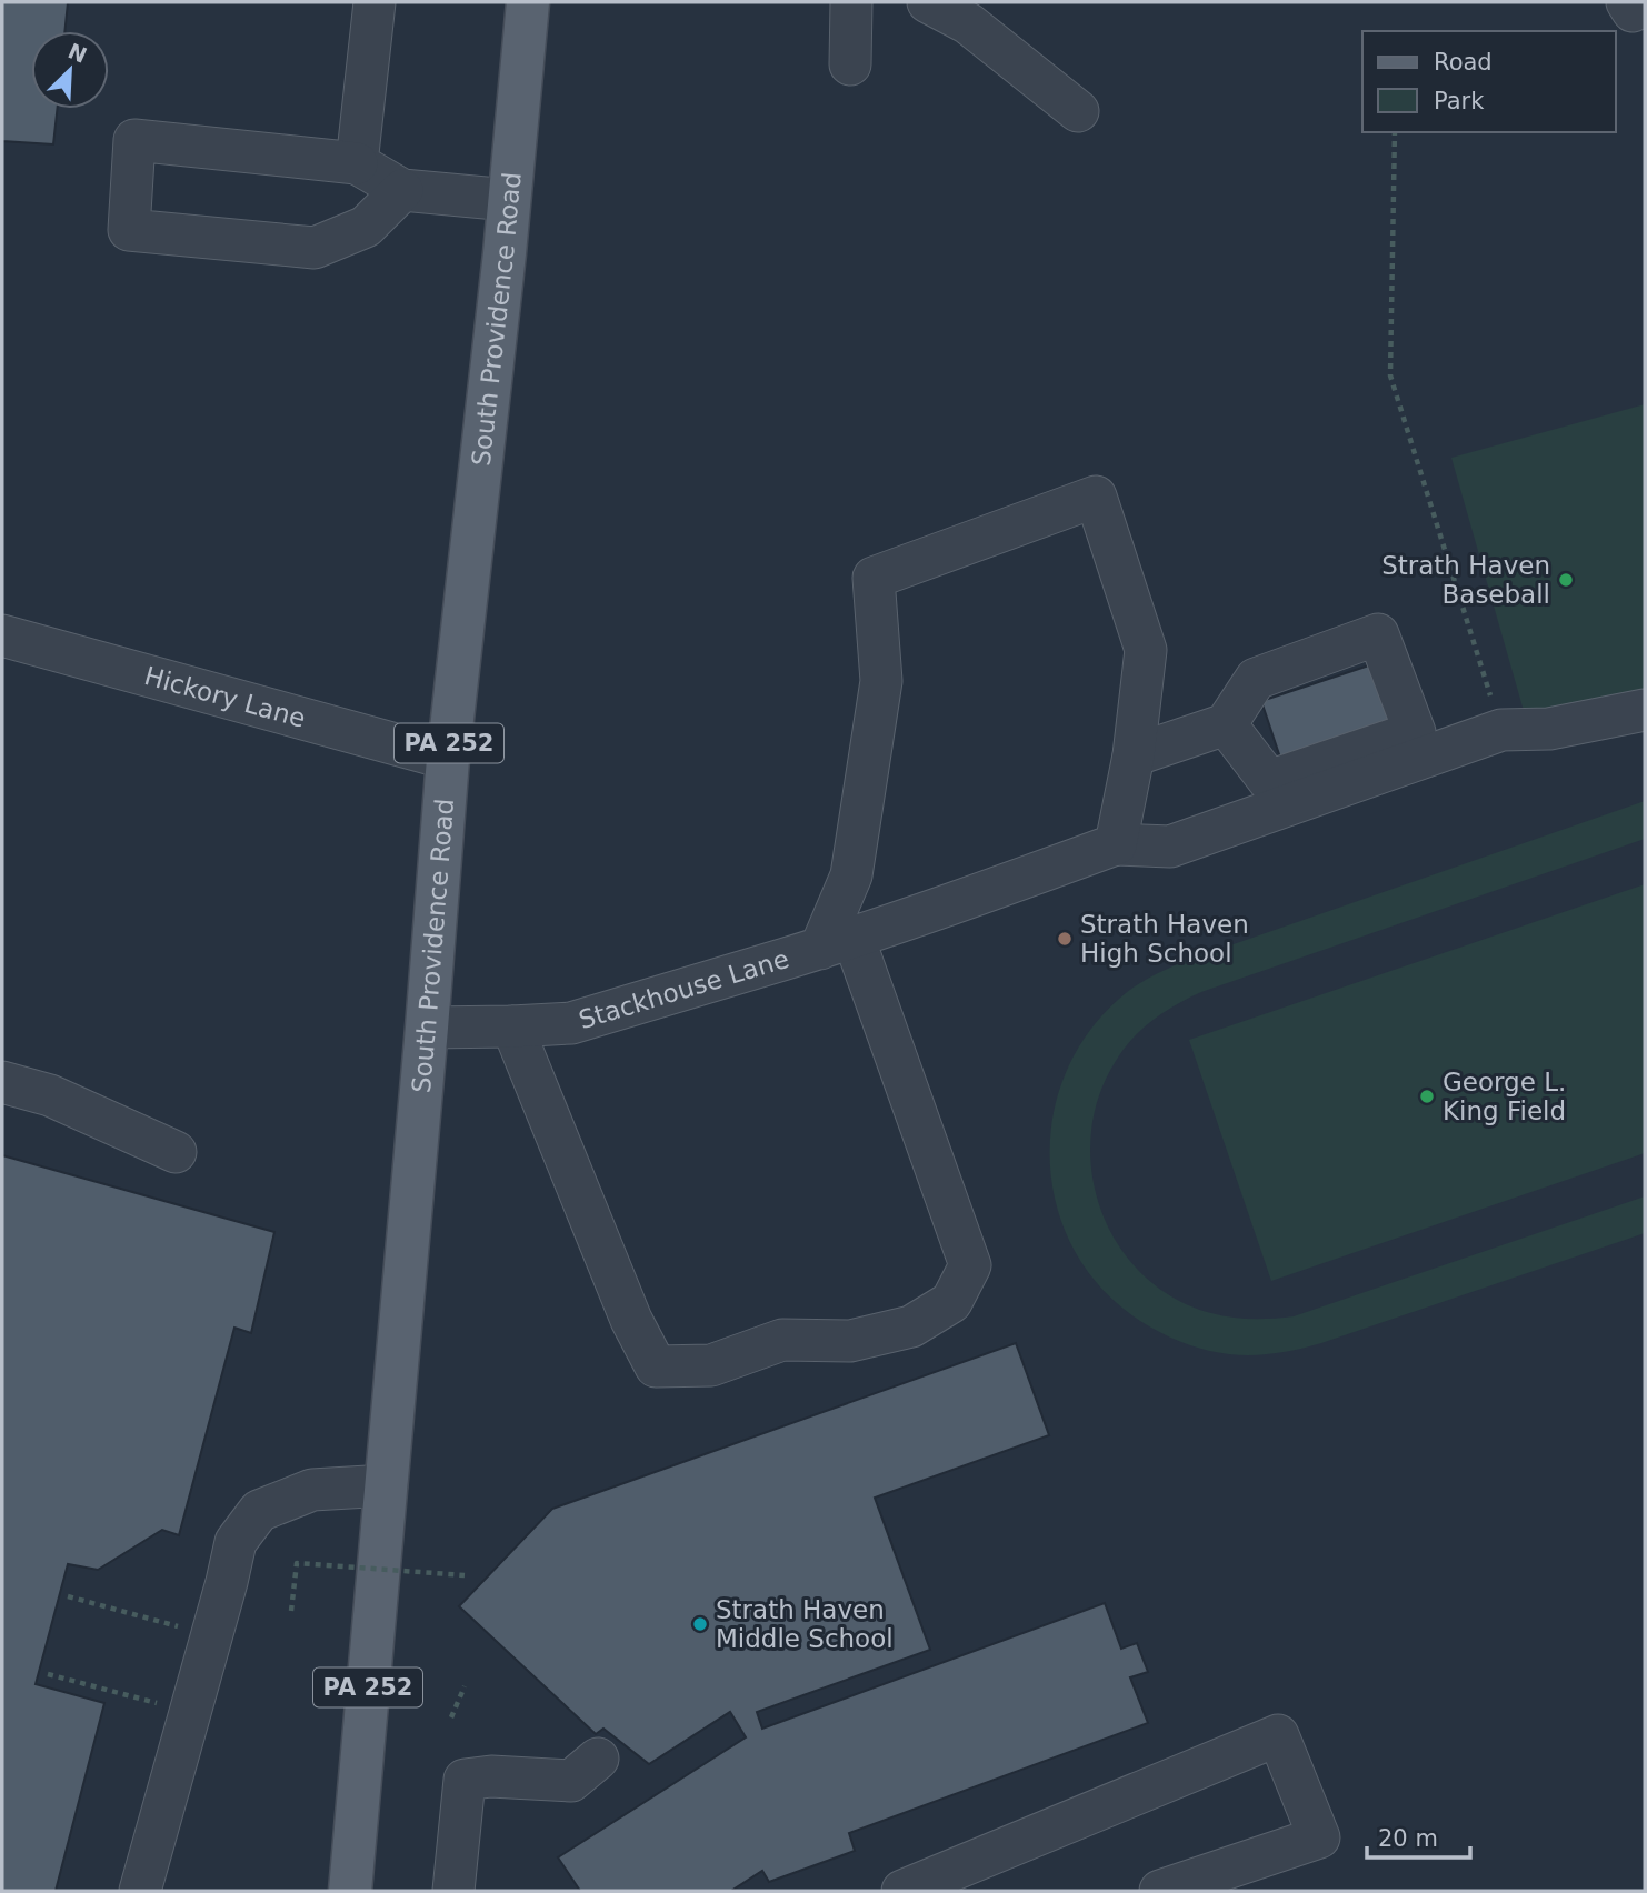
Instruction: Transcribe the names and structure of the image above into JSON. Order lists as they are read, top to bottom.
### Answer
{
  "streets": {
    "main road": ["South Providence Road", "PA 252"],
    "street": ["Hickory Lane", "Stackhouse Lane"]
  },
  "crossings": [
    ["South Providence Road", "Hickory Lane"],
    ["South Providence Road", "Stackhouse Lane"]
  ],
  "places": [
    "Strath Haven Baseball",
    "Strath Haven High School",
    "George L. King Field",
    "Strath Haven Middle School"
  ],
  "legend": ["Road", "Park"],
  "scale_bar": "20 m",
  "north": "top right"
}
